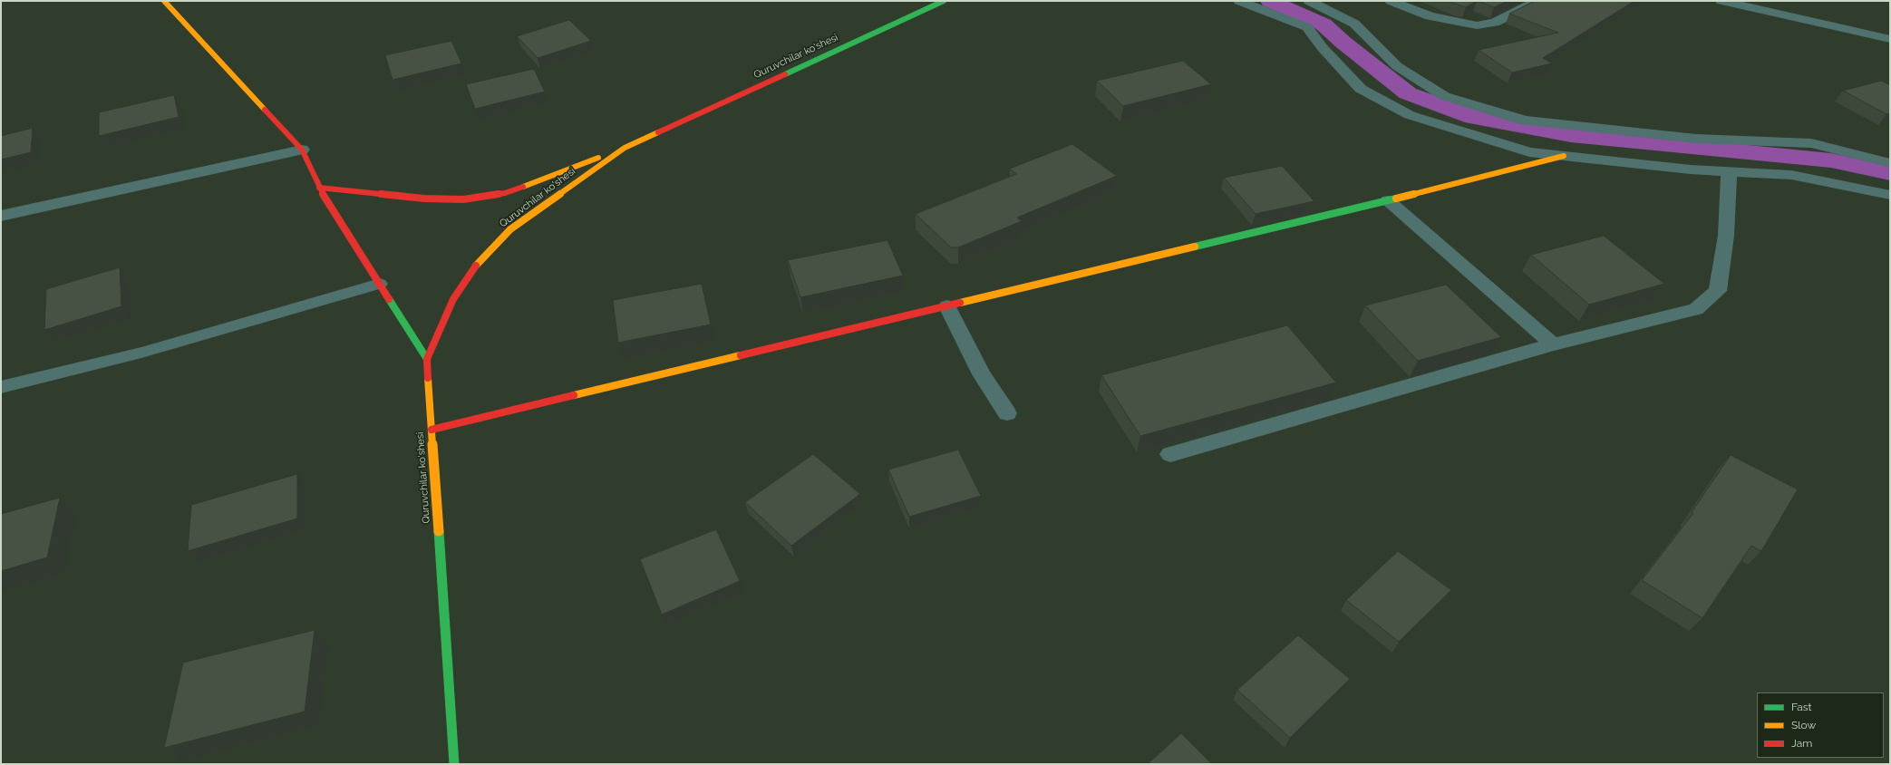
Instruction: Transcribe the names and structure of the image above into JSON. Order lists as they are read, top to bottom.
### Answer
{
  "streets": {
    "street": ["Quruvchilar ko'shesi"]
  },
  "legend": ["Fast", "Slow", "Jam"]
}
